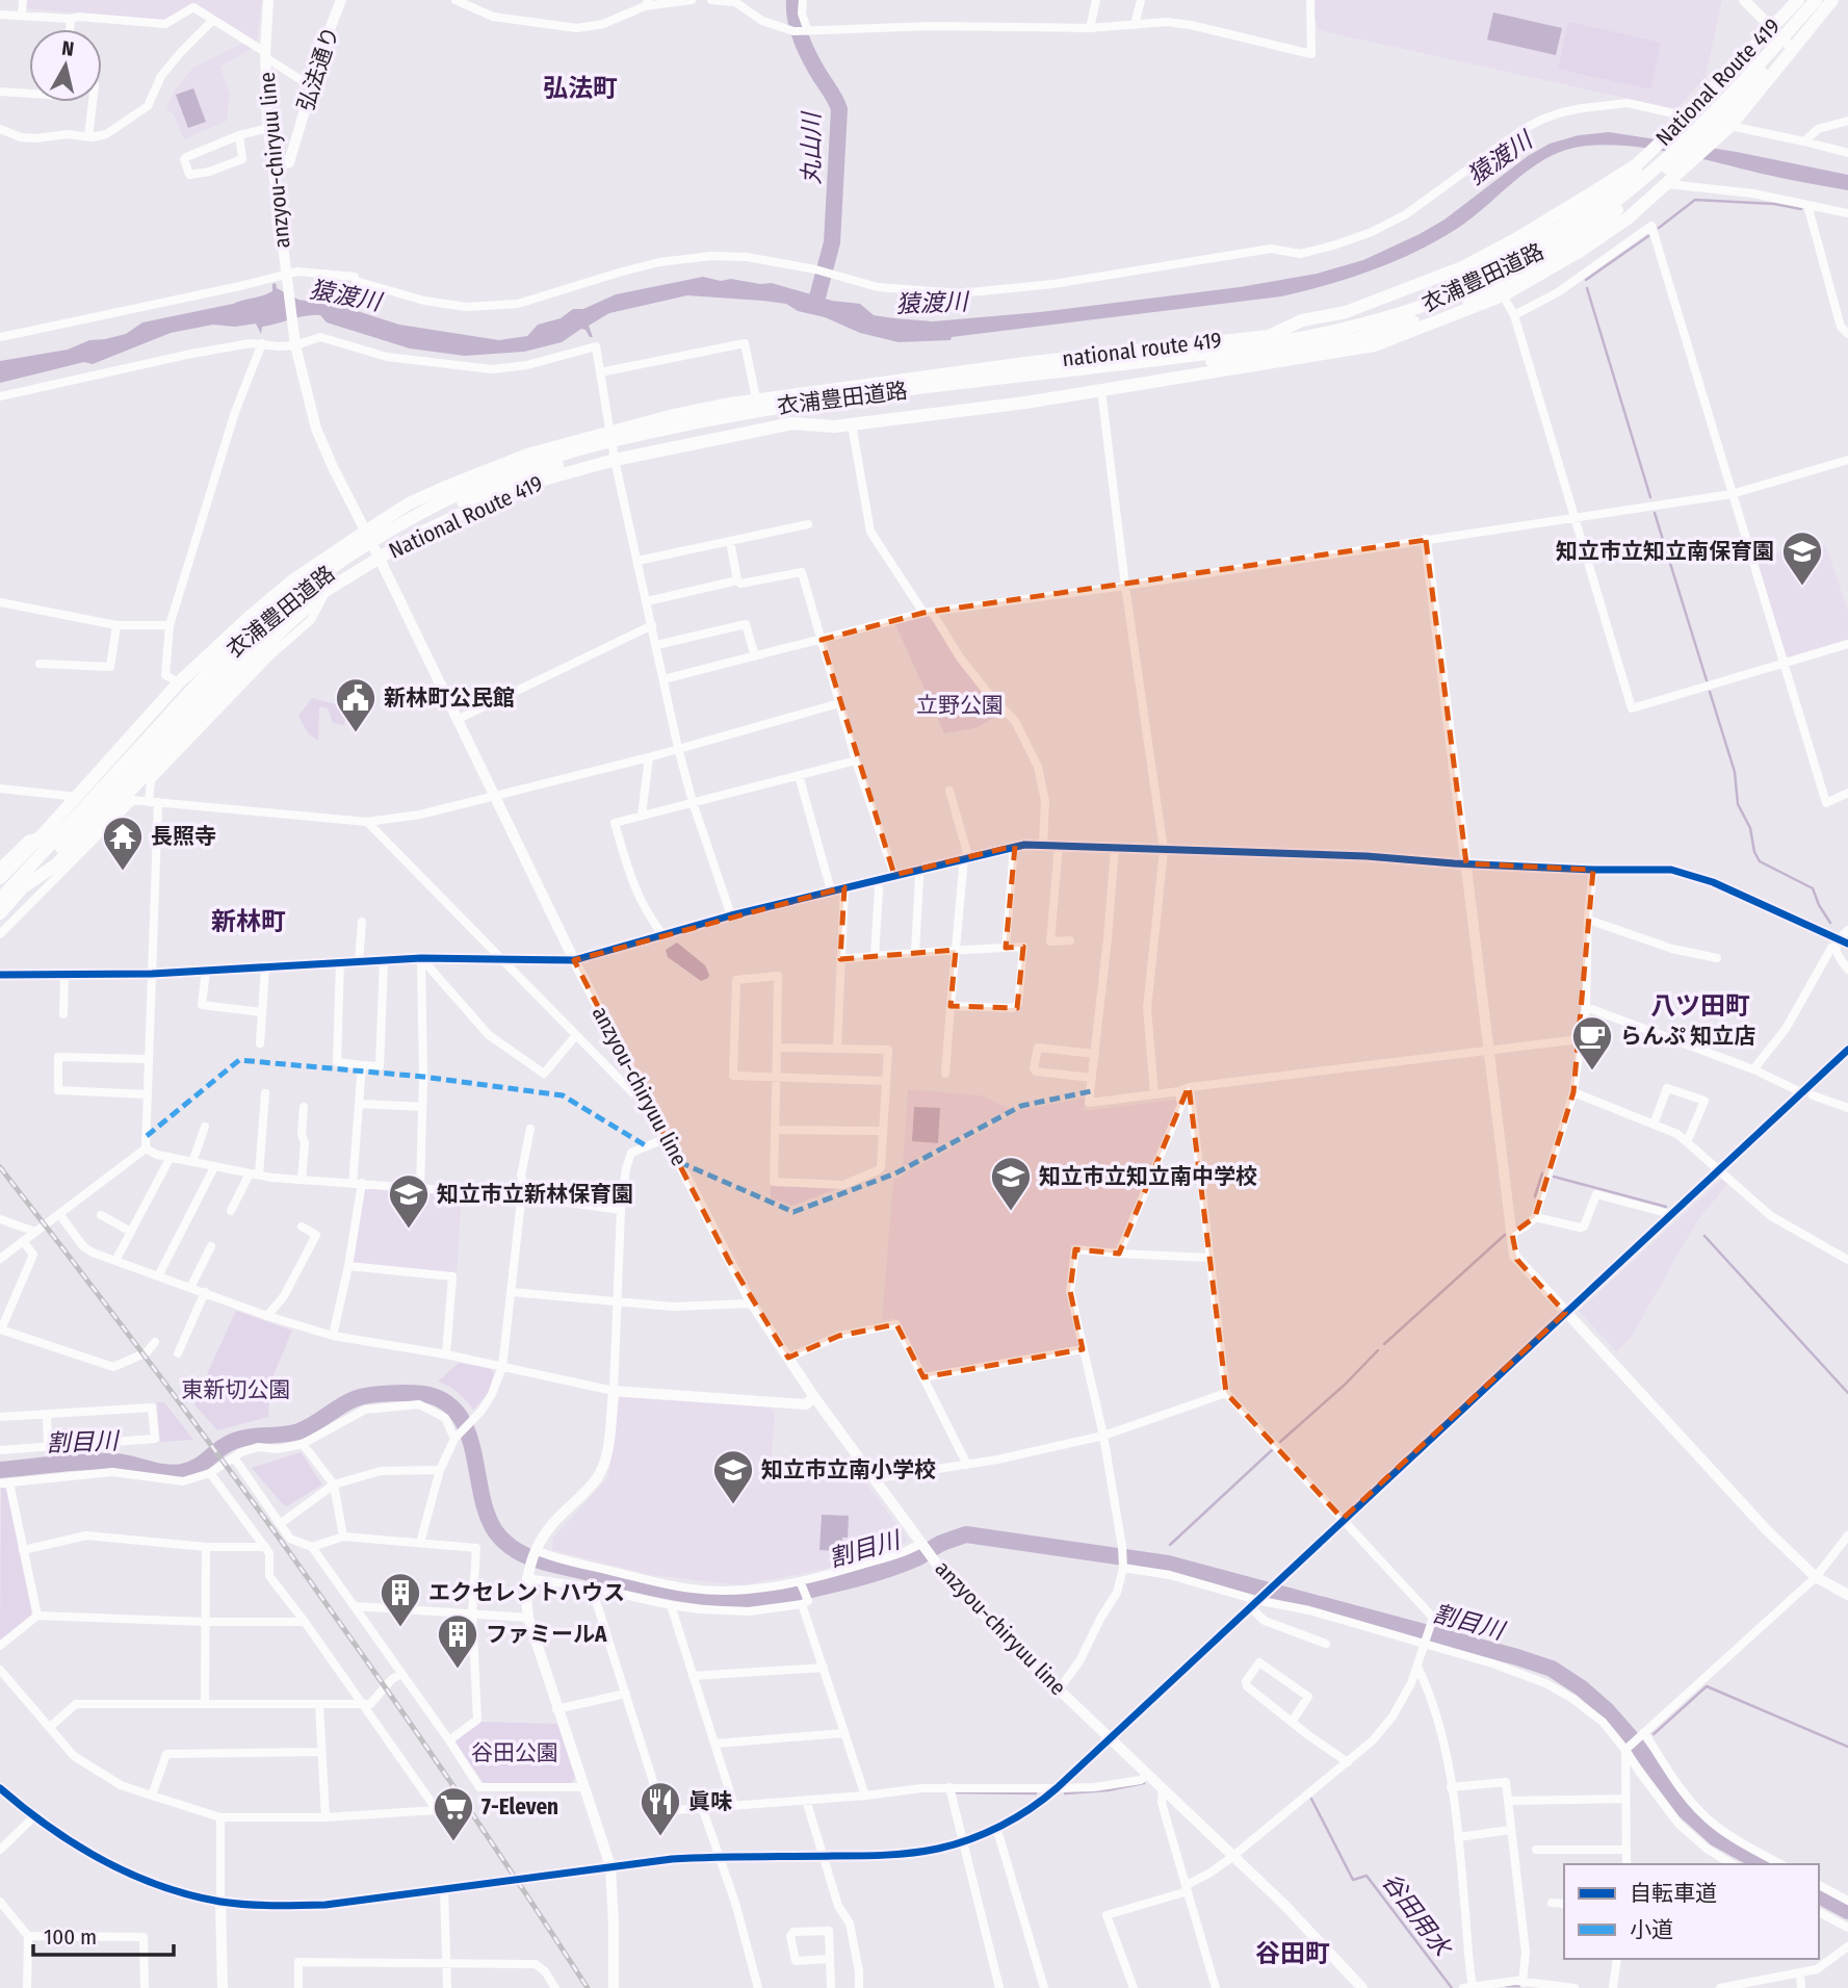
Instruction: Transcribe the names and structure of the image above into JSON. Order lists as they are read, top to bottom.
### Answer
{
  "streets": {
    "highway": ["National Route 419", "衣浦豊田道路", "national route 419"],
    "main road": ["anzyou-chiryuu line"],
    "street": ["弘法通り"]
  },
  "crossings": [
    ["弘法通り", "anzyou-chiryuu line"],
    ["National Route 419", "anzyou-chiryuu line"],
    ["National Route 419", "衣浦豊田道路"],
    ["National Route 419", "national route 419"],
    ["衣浦豊田道路", "national route 419"]
  ],
  "districts": [
    "弘法町",
    "新林町",
    "八ツ田町",
    "谷田町"
  ],
  "water": [
    "丸山川",
    "猿渡川",
    "割目川",
    "谷田用水"
  ],
  "parks": ["立野公園", "東新切公園", "谷田公園"],
  "places": {
    "school or university": [
      "知立市立知立南保育園",
      "知立市立知立南中学校",
      "知立市立新林保育園",
      "知立市立南小学校"
    ],
    "public building": ["新林町公民館"],
    "temple": ["長照寺"],
    "cafe": ["らんぷ 知立店"],
    "building": ["エクセレントハウス", "ファミールA"],
    "restaurant": ["眞味"],
    "supermarket": ["7-Eleven"]
  },
  "legend": ["自転車道", "小道"],
  "scale_bar": "100 m",
  "north": "top"
}
